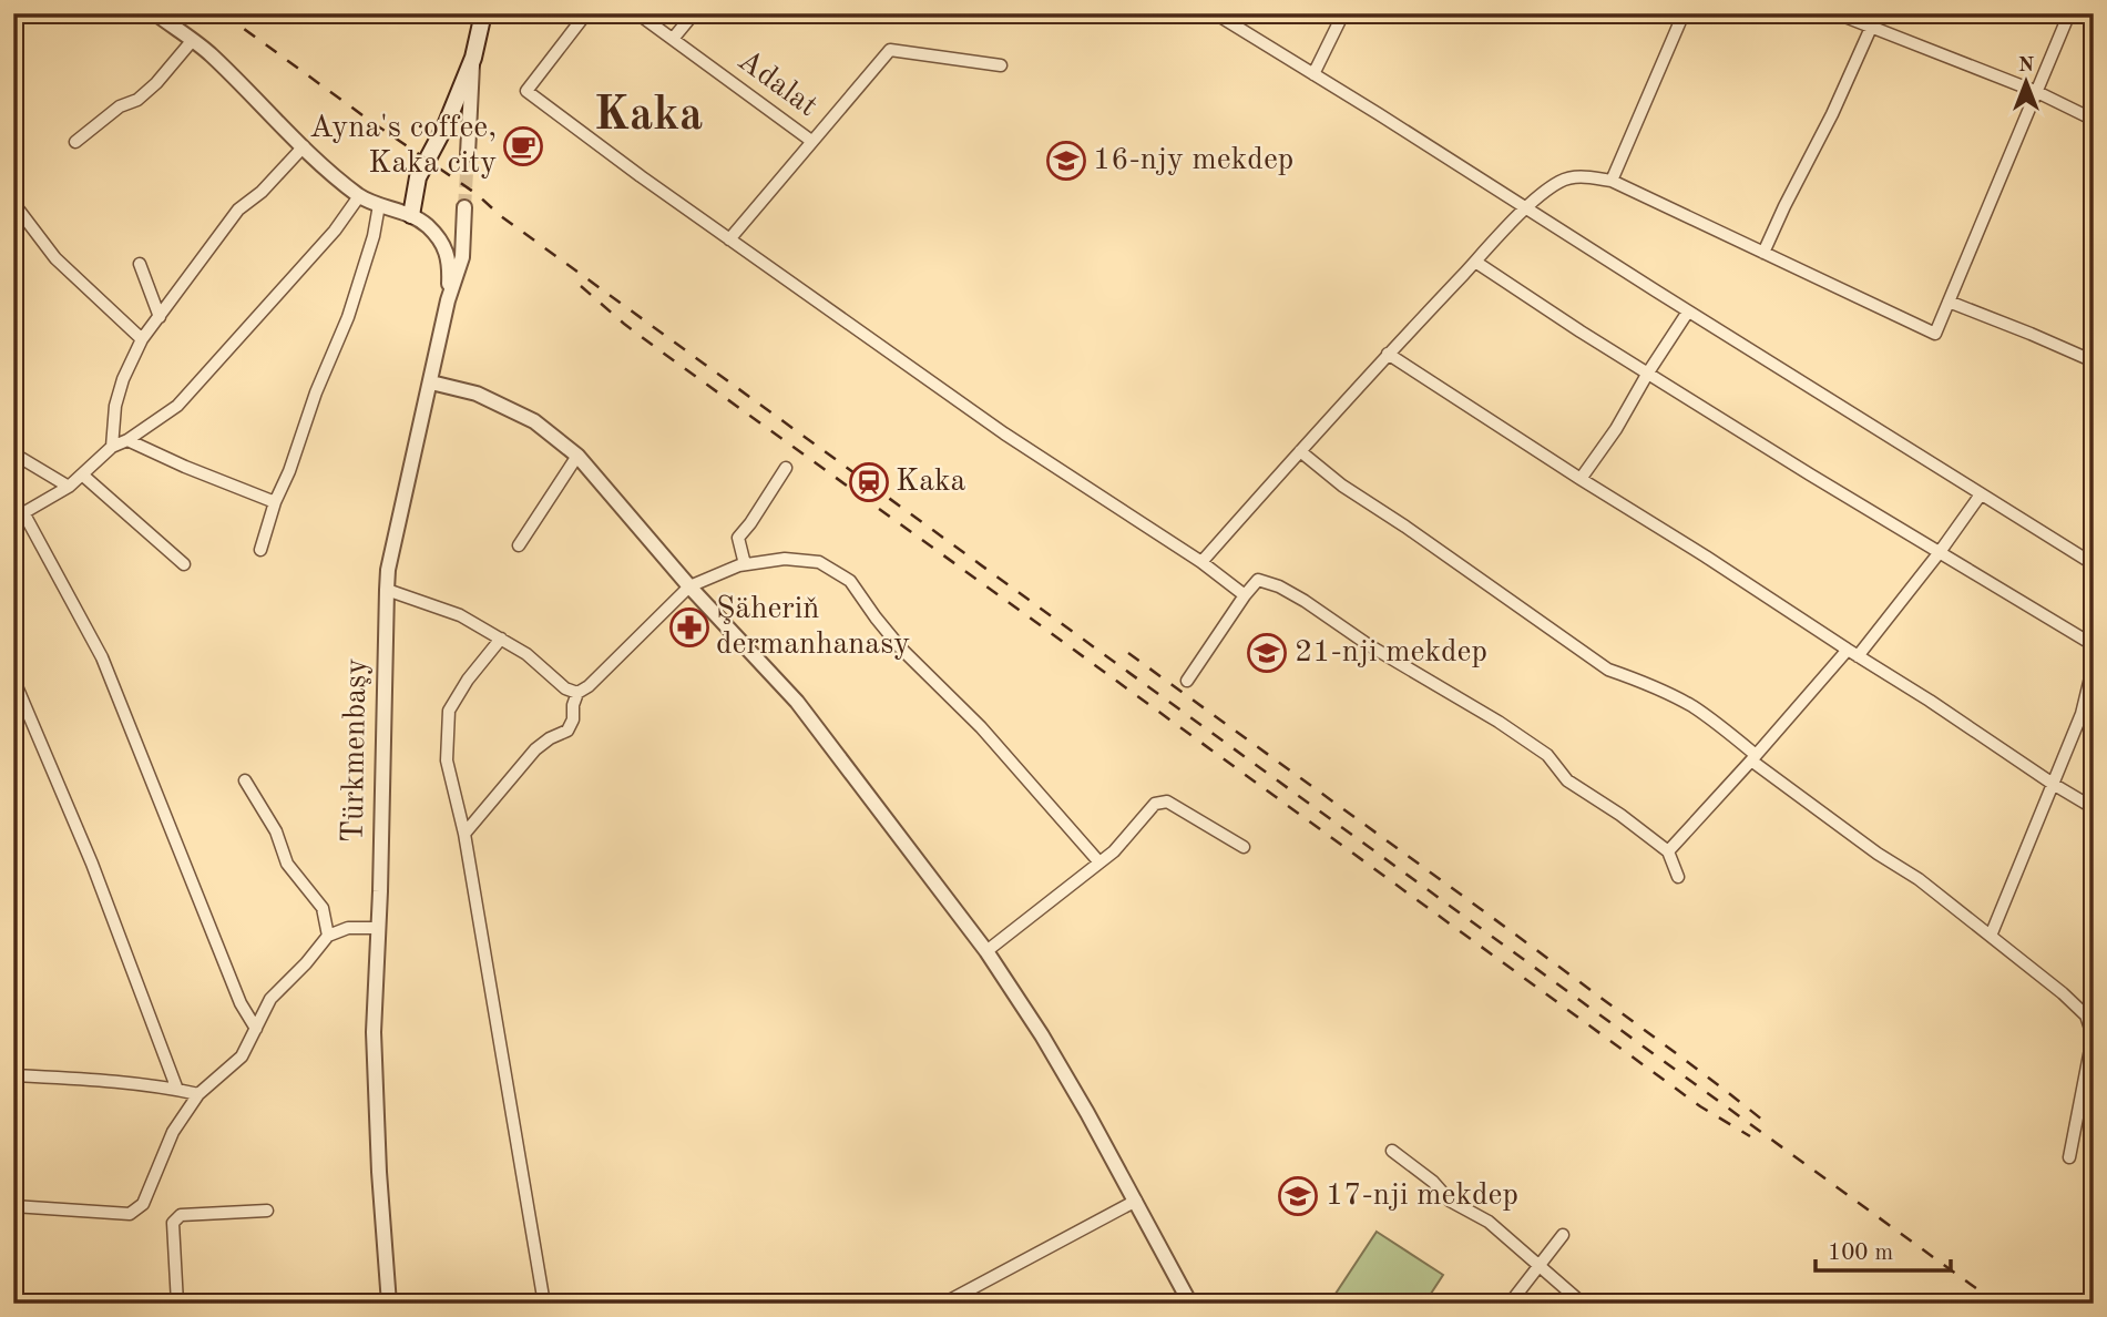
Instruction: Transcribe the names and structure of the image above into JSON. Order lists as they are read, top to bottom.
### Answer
{
  "streets": {
    "street": ["Adalat", "Türkmenbaşy"]
  },
  "districts": ["Kaka"],
  "places": {
    "cafe": ["Ayna's coffee, Kaka city"],
    "school or university": ["16-njy mekdep", "21-nji mekdep", "17-nji mekdep"],
    "station": ["Kaka"],
    "pharmacy": ["Şäheriň dermanhanasy"]
  },
  "scale_bar": "100 m",
  "north": "top"
}
